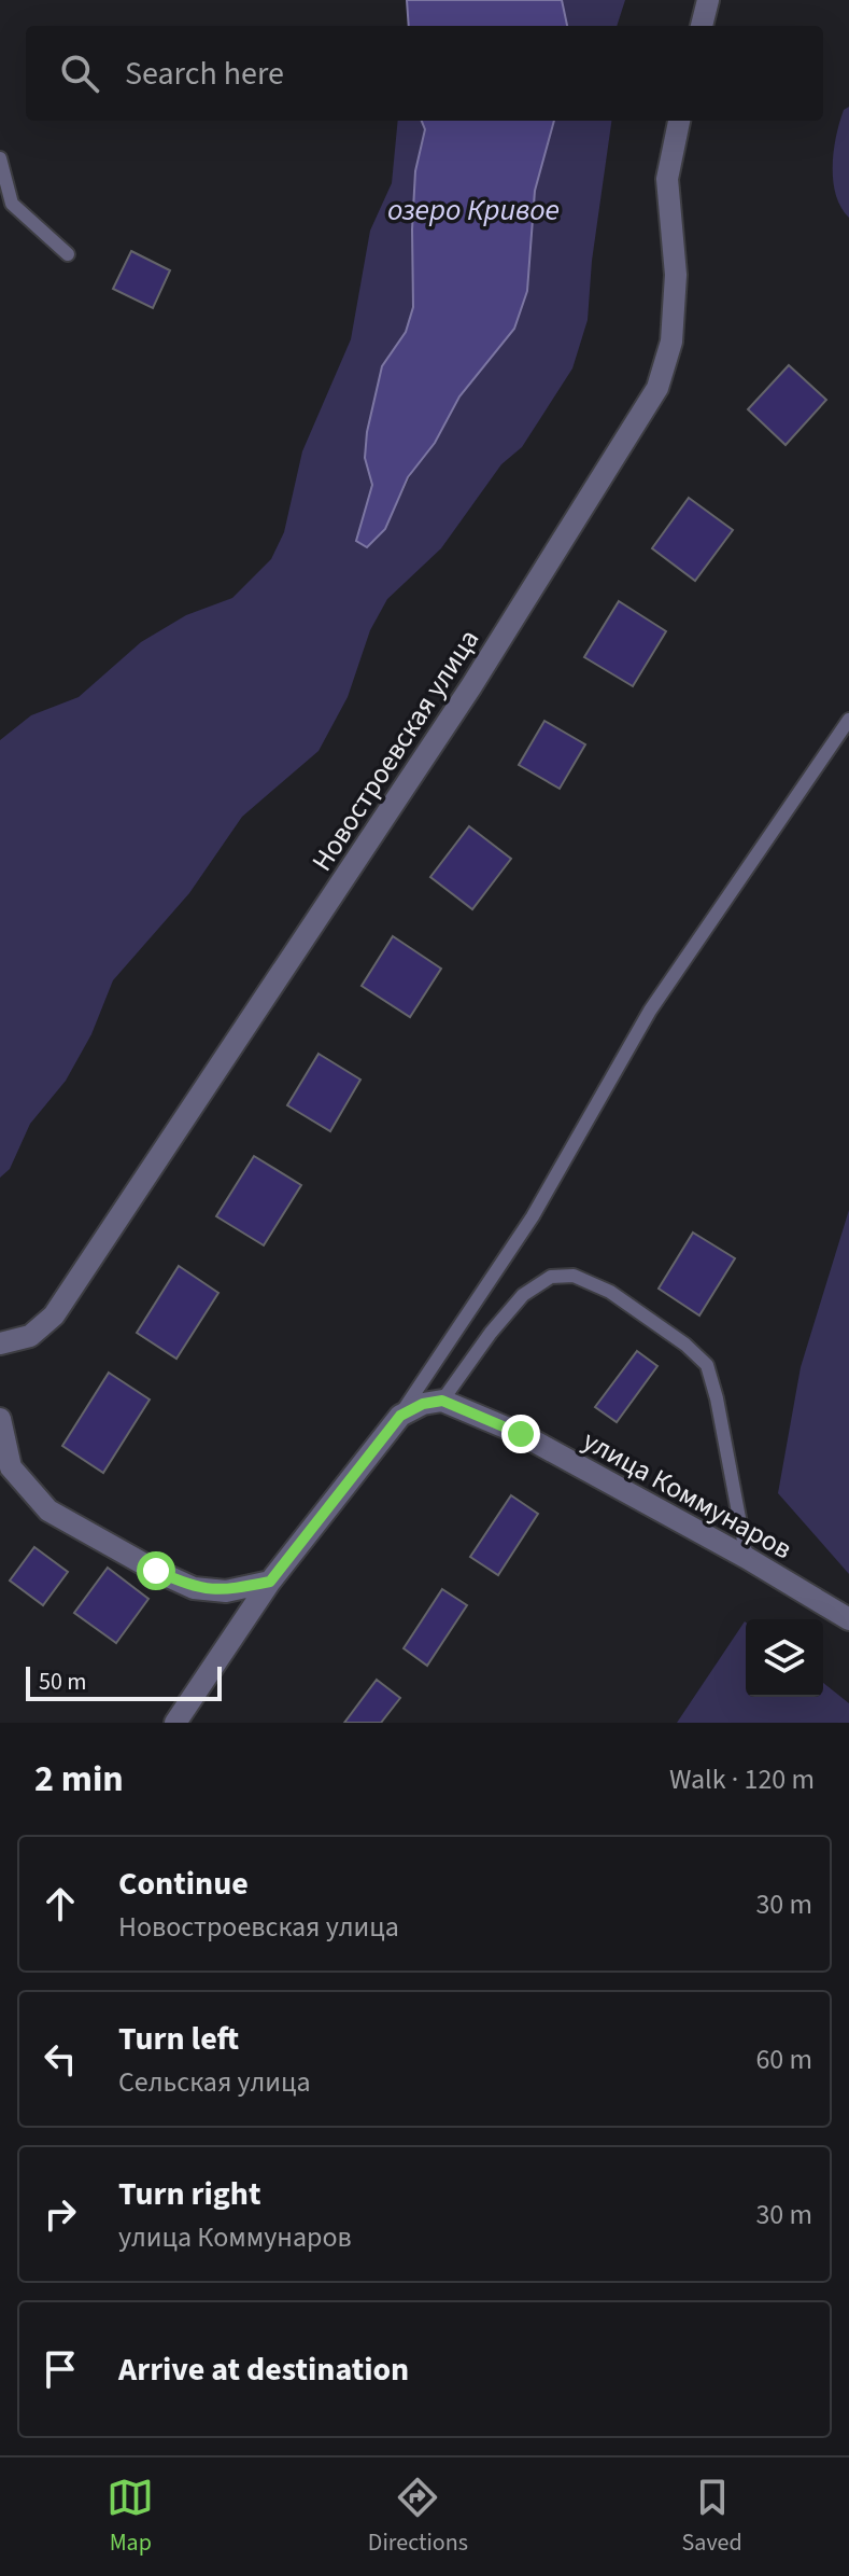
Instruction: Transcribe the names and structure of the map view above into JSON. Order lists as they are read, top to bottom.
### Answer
{
  "streets": {
    "street": ["Новостроевская улица", "улица Коммунаров"]
  },
  "water": ["озеро Кривое"],
  "scale_bar": "50 m",
  "page": {
    "search": "Search here",
    "scale": "50 m",
    "heading": ["2 min", "Walk · 120 m"],
    "list": [
      ["Continue", "Новостроевская улица", "30 m"],
      ["Turn left", "Сельская улица", "60 m"],
      ["Turn right", "улица Коммунаров", "30 m"],
      "Arrive at destination"
    ],
    "nav": ["Map", "Directions", "Saved"]
  }
}
